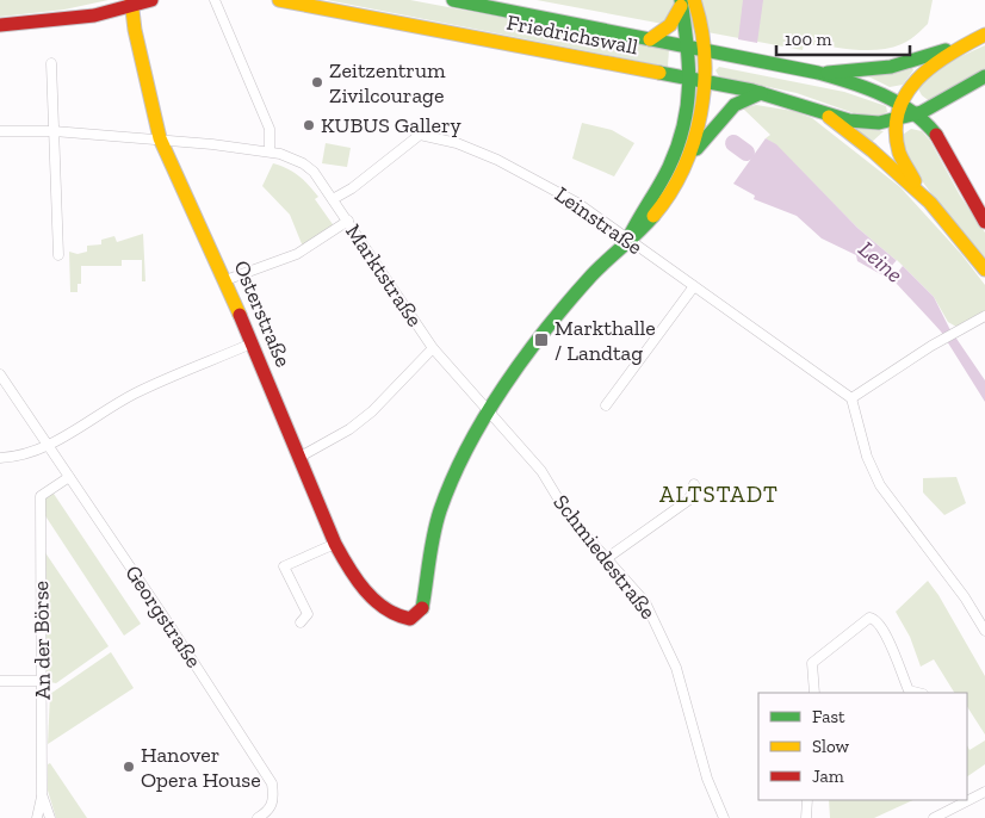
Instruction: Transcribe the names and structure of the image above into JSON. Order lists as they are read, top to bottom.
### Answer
{
  "streets": {
    "main road": ["Friedrichswall", "Osterstraße"],
    "street": [
      "Leinstraße",
      "Marktstraße",
      "Schmiedestraße",
      "Georgstraße",
      "An der Börse"
    ]
  },
  "crossings": [
    ["Leinstraße", "Marktstraße"],
    ["Marktstraße", "Osterstraße"],
    ["Marktstraße", "Schmiedestraße"],
    ["Osterstraße", "Schmiedestraße"],
    ["Georgstraße", "An der Börse"]
  ],
  "districts": ["ALTSTADT"],
  "water": ["Leine"],
  "places": {
    "other": ["Zeitzentrum Zivilcourage", "KUBUS Gallery", "Hanover Opera House"],
    "transit": ["Markthalle / Landtag"]
  },
  "legend": ["Fast", "Slow", "Jam"],
  "scale_bar": "100 m"
}
